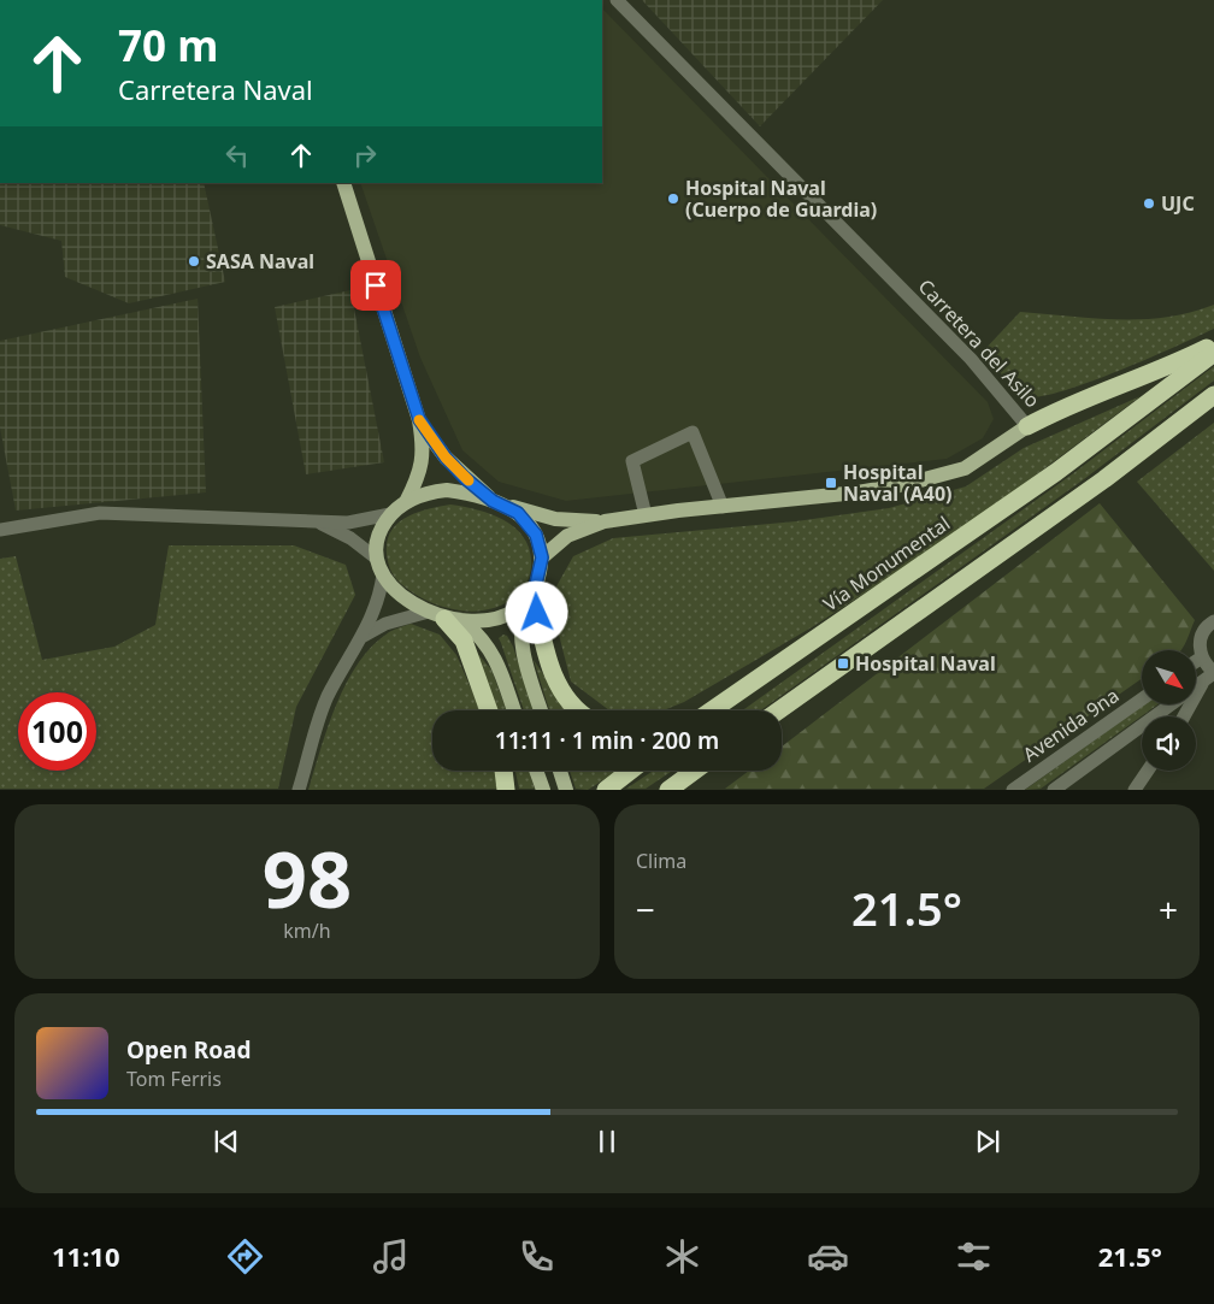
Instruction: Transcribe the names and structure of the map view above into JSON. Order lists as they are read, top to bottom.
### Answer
{
  "streets": {
    "highway": ["Vía Monumental"],
    "main road": ["Carretera del Asilo"],
    "street": ["Avenida 9na"]
  },
  "places": {
    "other": ["Hospital Naval (Cuerpo de Guardia)", "UJC", "SASA Naval"],
    "transit": ["Hospital Naval (A40)", "Hospital Naval"]
  },
  "north": "bottom right",
  "page": {
    "turn": ["70 m", "Carretera Naval"],
    "limit": "100",
    "trip": "11:11 · 1 min · 200 m",
    "tile": [
      ["98", "km/h"],
      "Clima"
    ],
    "heat": ["−", "21.5°", "+"],
    "song": ["Open Road", "Tom Ferris"],
    "tabs": ["11:10", "21.5°"]
  }
}
